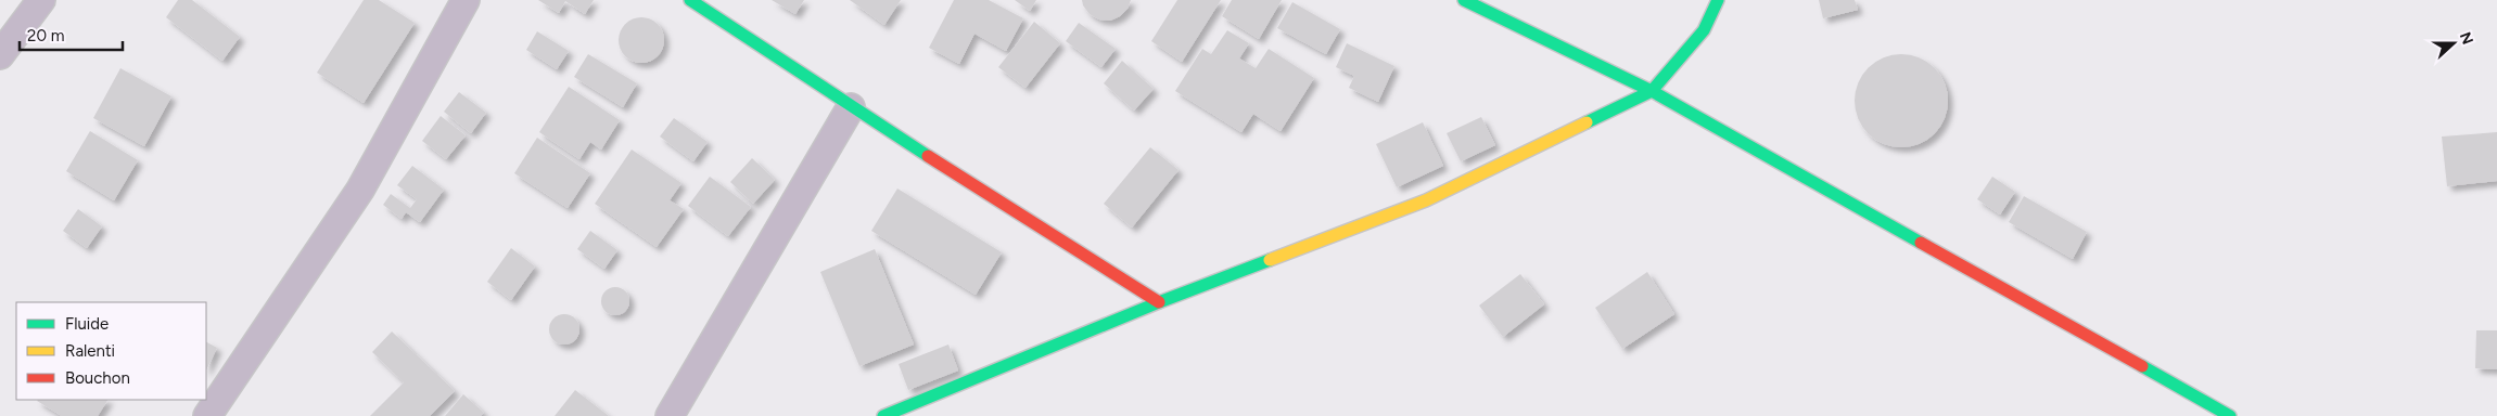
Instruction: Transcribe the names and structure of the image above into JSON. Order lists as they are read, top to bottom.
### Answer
{
  "legend": ["Fluide", "Ralenti", "Bouchon"],
  "scale_bar": "20 m",
  "north": "right"
}
